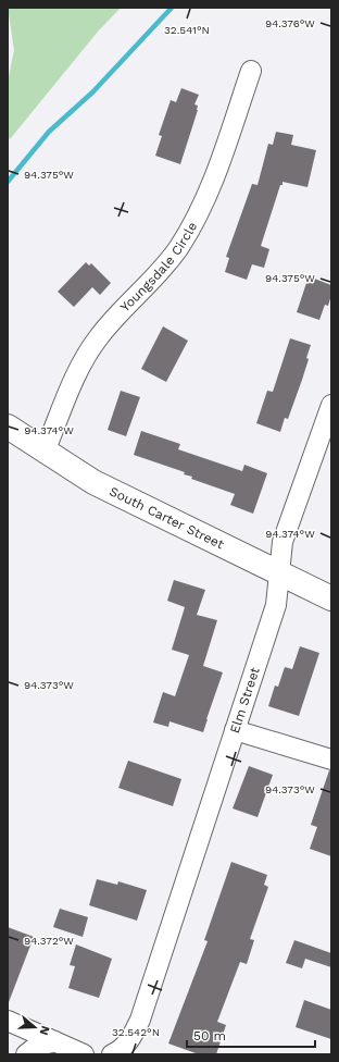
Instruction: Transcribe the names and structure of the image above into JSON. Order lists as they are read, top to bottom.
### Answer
{
  "streets": {
    "street": ["Youngsdale Circle", "South Carter Street", "Elm Street"]
  },
  "crossings": [
    ["Youngsdale Circle", "South Carter Street"],
    ["South Carter Street", "Elm Street"]
  ],
  "scale_bar": "50 m",
  "north": "right",
  "coordinates": [
    "94.376°W",
    "32.541°N",
    "94.375°W",
    "94.374°W",
    "94.373°W",
    "94.372°W",
    "32.542°N"
  ]
}
